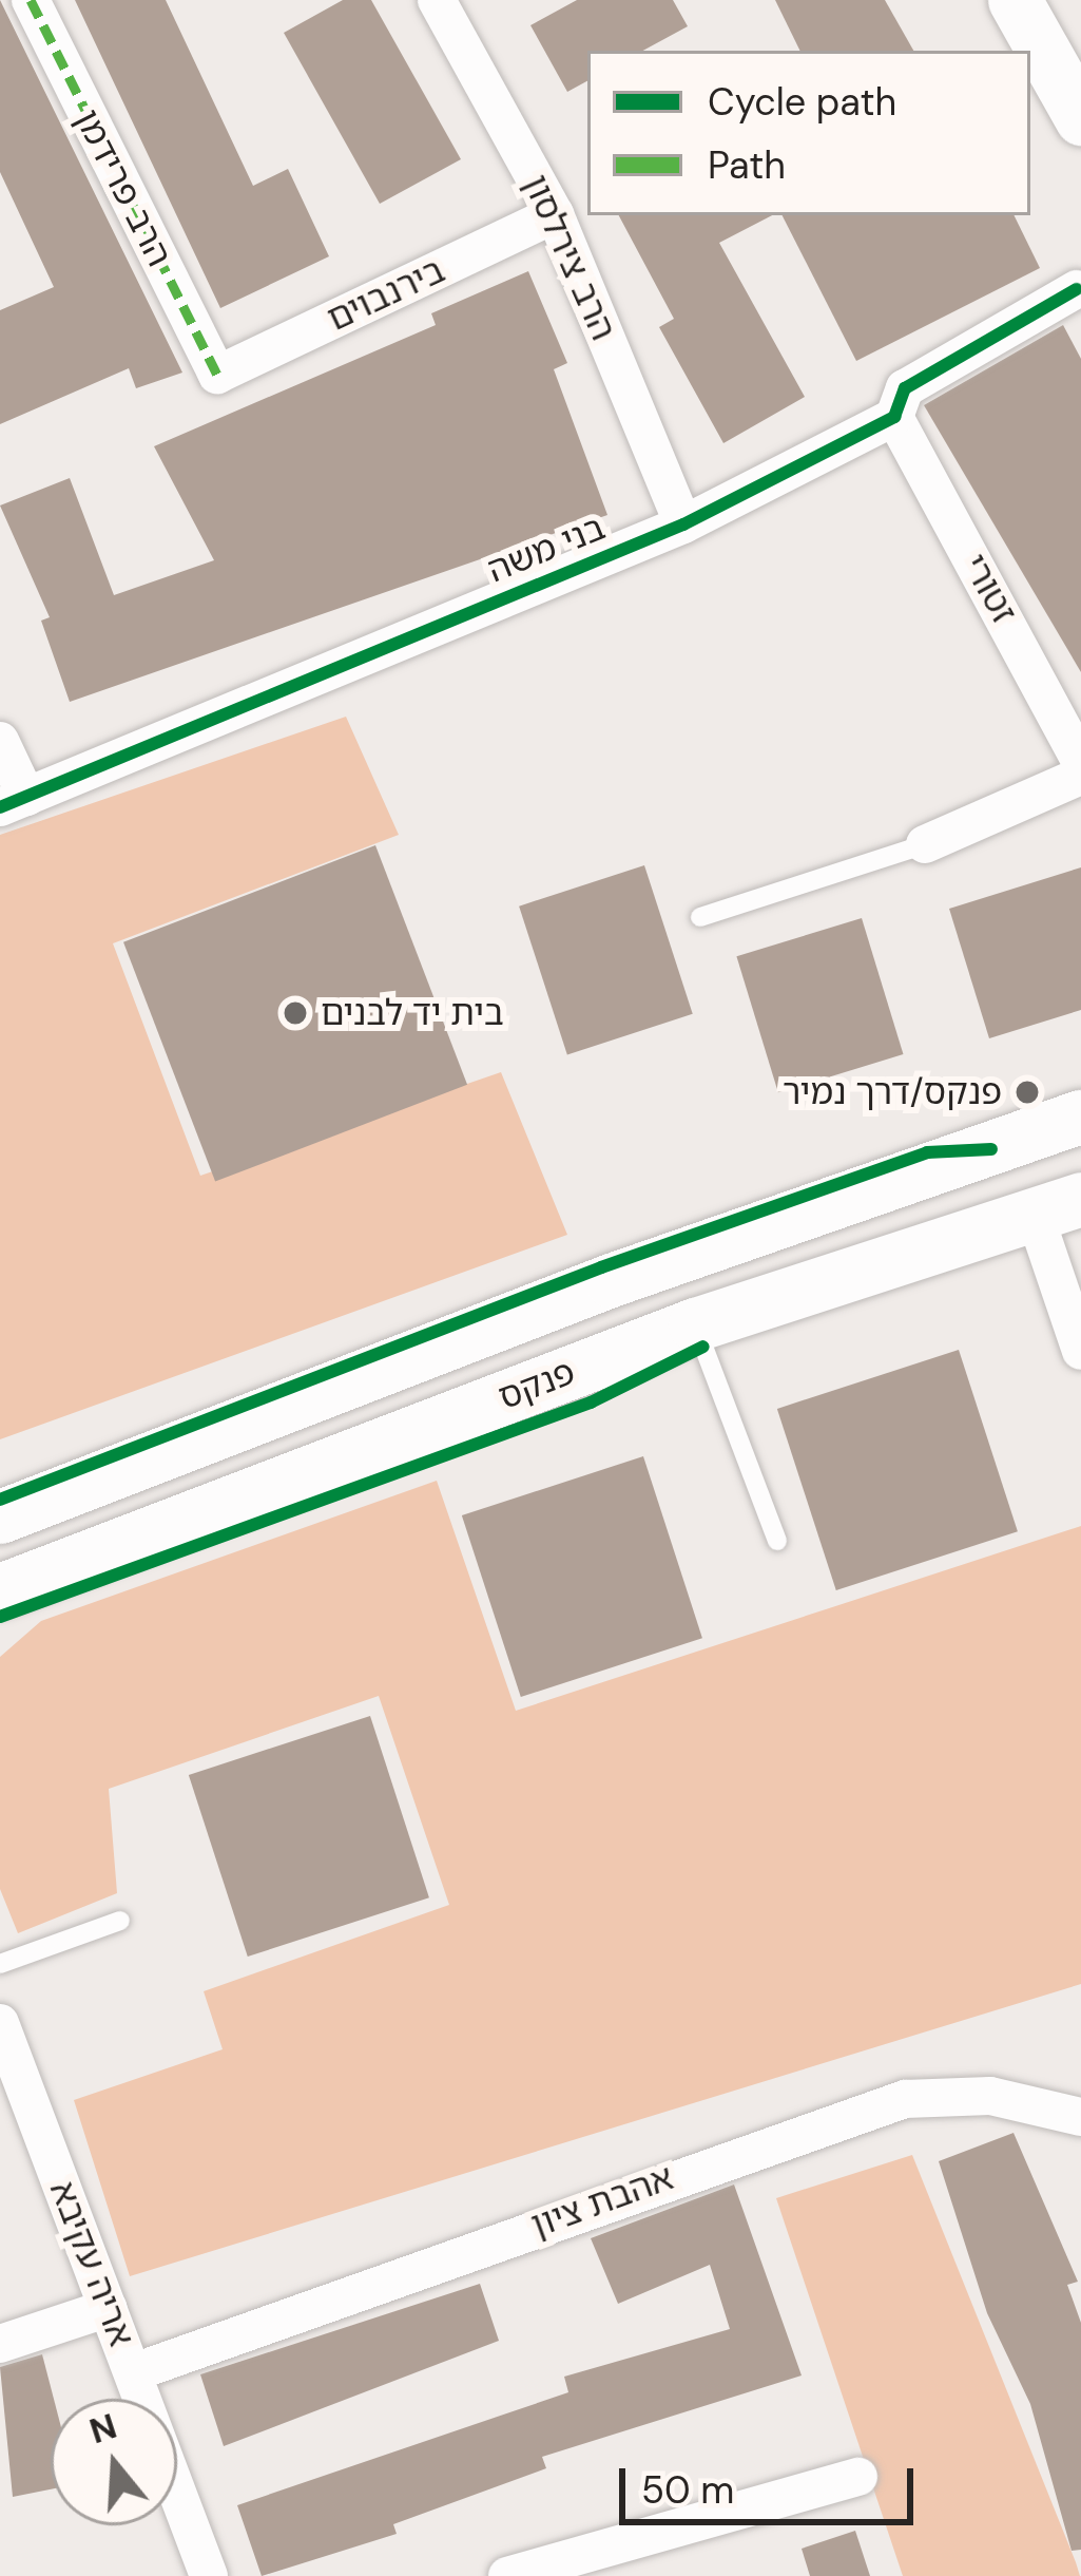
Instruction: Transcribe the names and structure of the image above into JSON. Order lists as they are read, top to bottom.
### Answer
{
  "streets": {
    "main road": ["פנקס"],
    "street": [
      "הרב פרידמן",
      "הרב צירלסון",
      "בירנבוים",
      "בני משה",
      "זטורי",
      "אהבת ציון",
      "אריה עקיבא"
    ]
  },
  "crossings": [
    ["הרב פרידמן", "בירנבוים"],
    ["הרב צירלסון", "בירנבוים"],
    ["הרב צירלסון", "בני משה"],
    ["בני משה", "זטורי"],
    ["אהבת ציון", "אריה עקיבא"]
  ],
  "places": ["בית יד לבנים", "פנקס/דרך נמיר"],
  "legend": ["Cycle path", "Path"],
  "scale_bar": "50 m",
  "north": "top"
}
